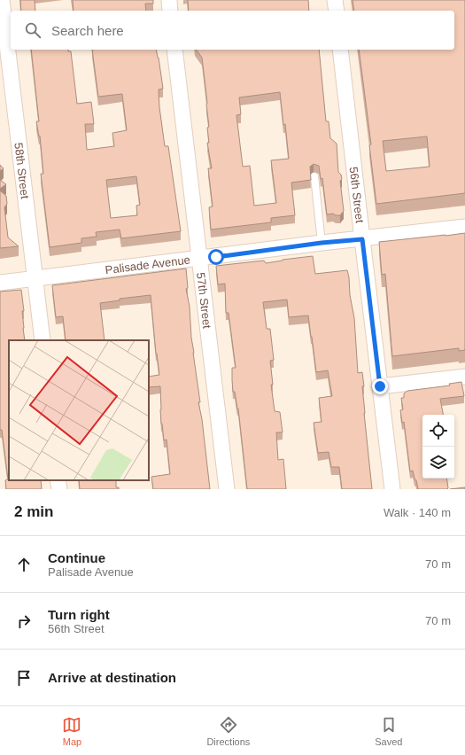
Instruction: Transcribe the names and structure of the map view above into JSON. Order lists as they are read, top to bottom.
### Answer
{
  "streets": {
    "street": [
      "58th Street",
      "56th Street",
      "Palisade Avenue",
      "57th Street"
    ]
  },
  "crossings": [
    ["58th Street", "Palisade Avenue"],
    ["56th Street", "Palisade Avenue"],
    ["Palisade Avenue", "57th Street"]
  ],
  "page": {
    "search": "Search here",
    "heading": ["2 min", "Walk · 140 m"],
    "list": [
      ["Continue", "Palisade Avenue", "70 m"],
      ["Turn right", "56th Street", "70 m"],
      "Arrive at destination"
    ],
    "nav": ["Map", "Directions", "Saved"]
  }
}
